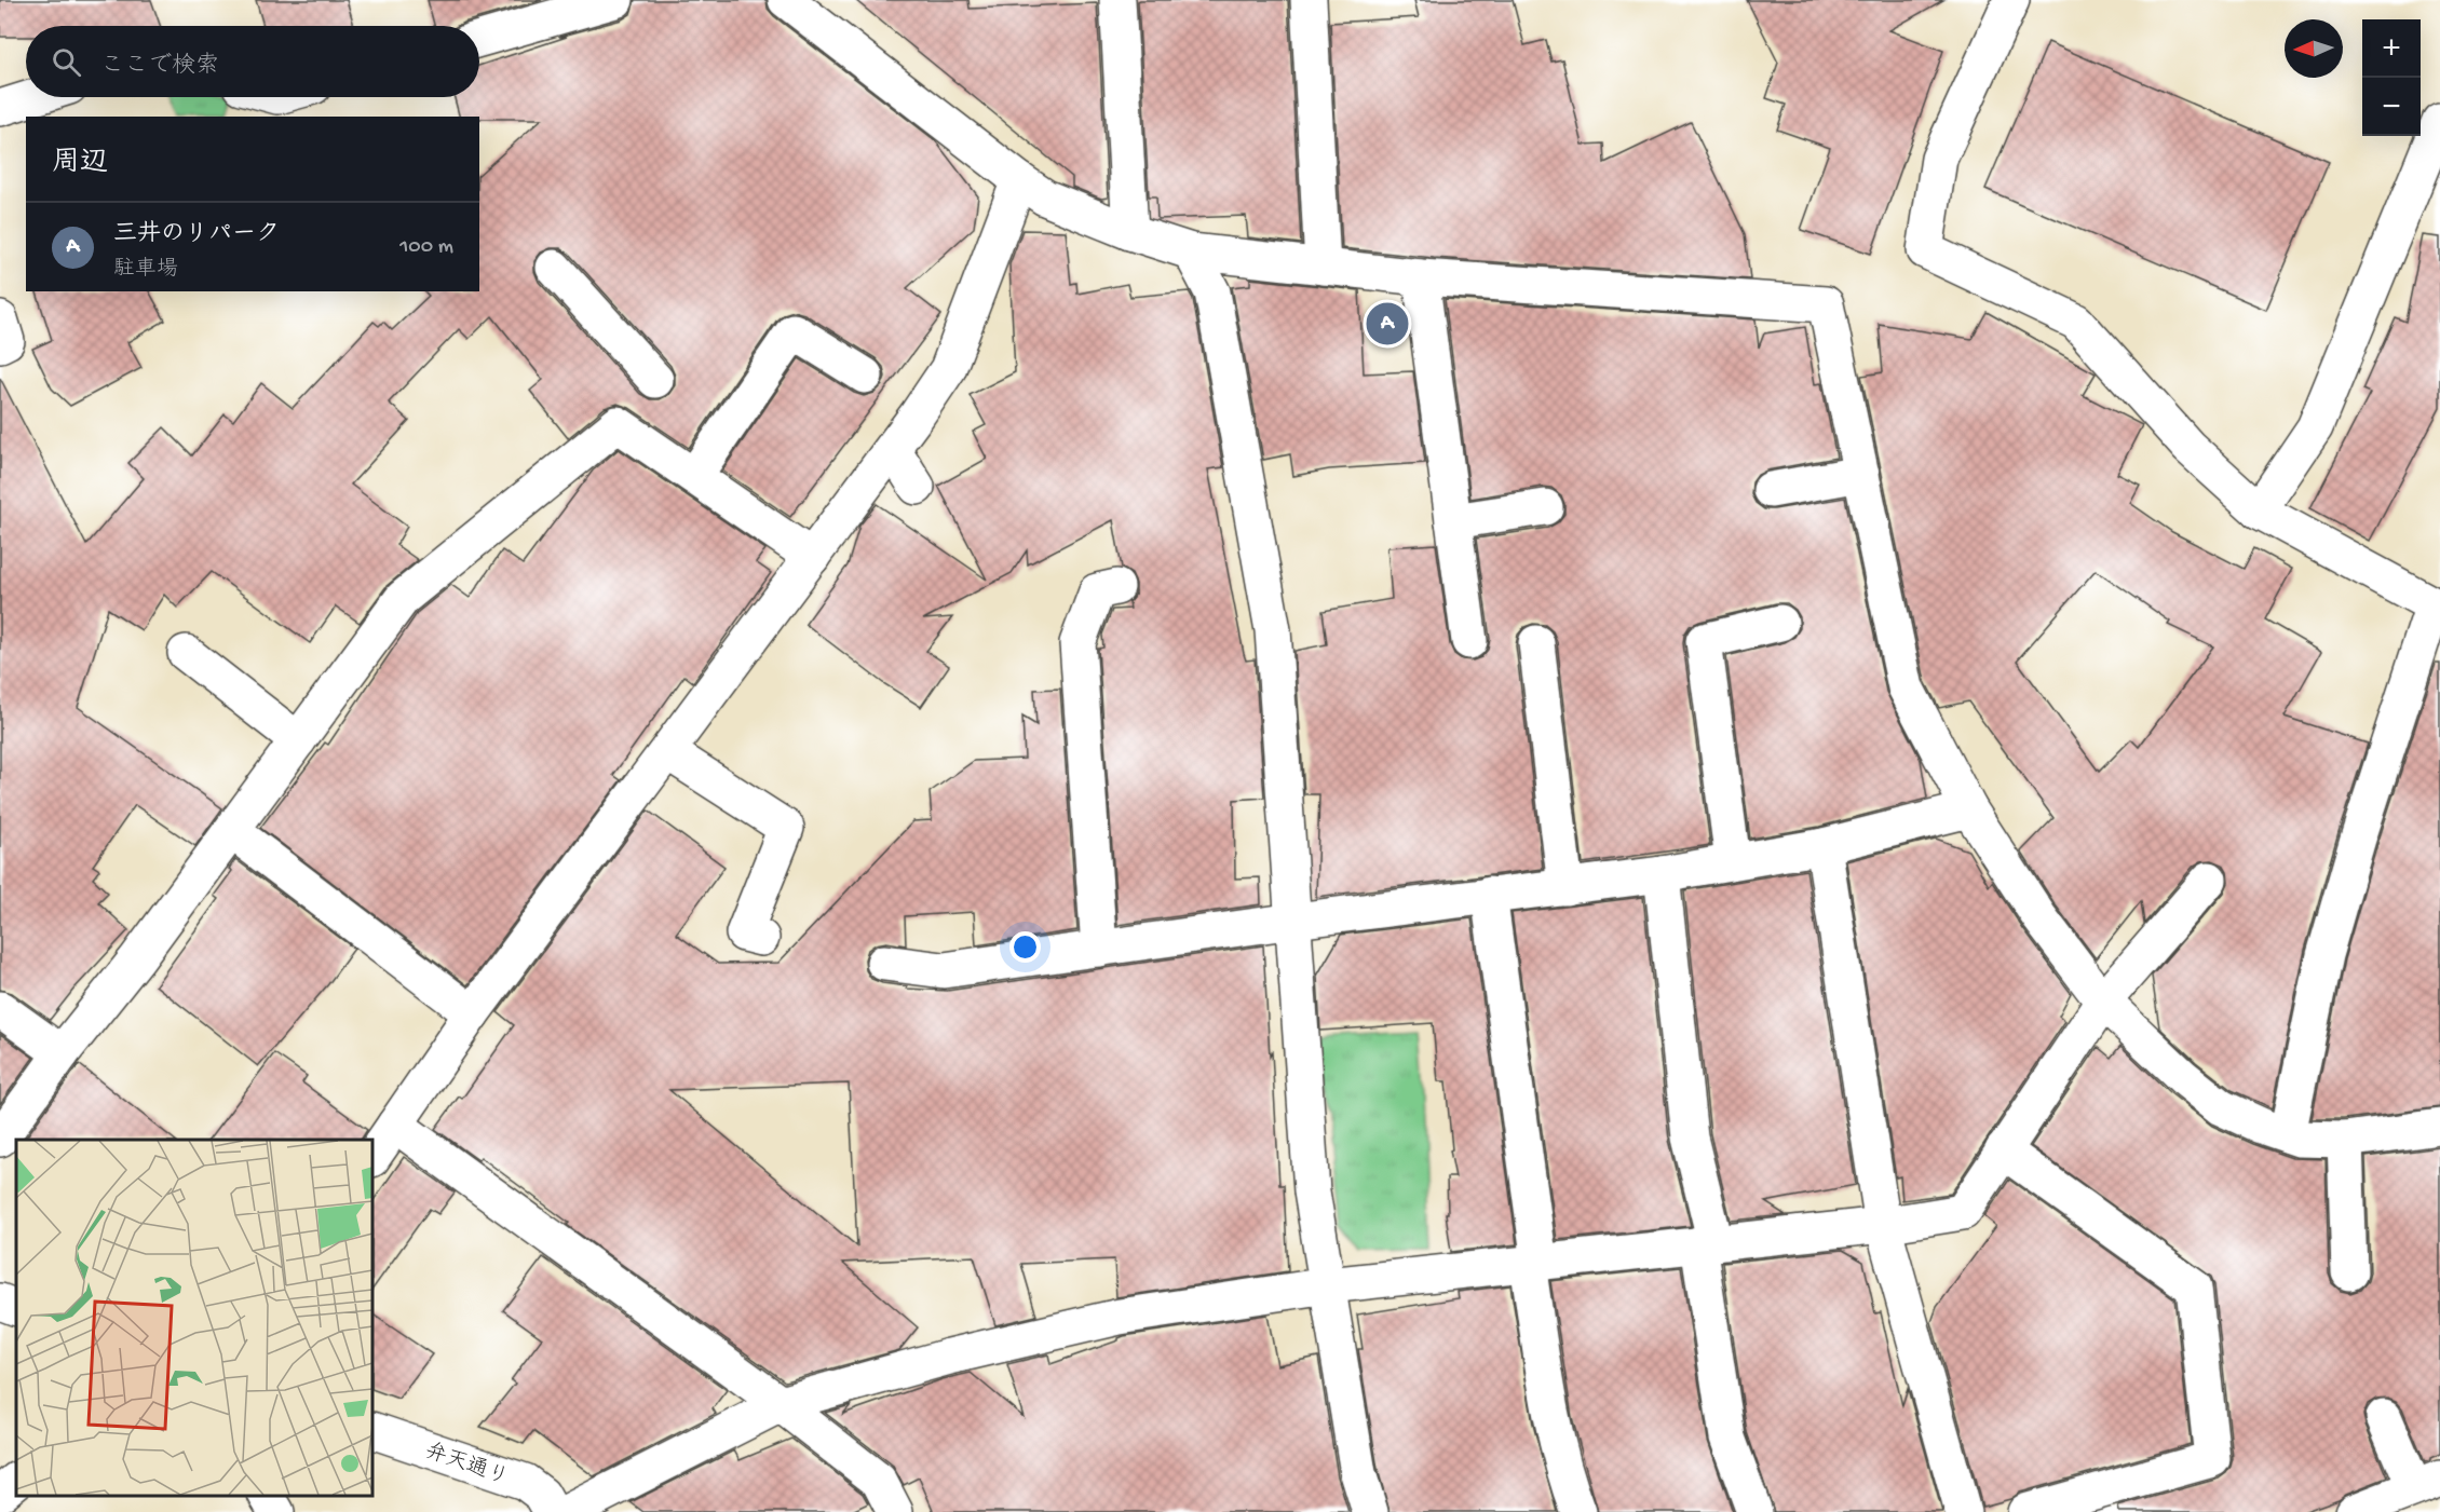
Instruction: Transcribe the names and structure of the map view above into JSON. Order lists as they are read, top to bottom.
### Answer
{
  "streets": {
    "street": ["弁天通り"]
  },
  "north": "left",
  "page": {
    "map_buttons": ["+", "−"],
    "search": "ここで検索",
    "heading": "周辺",
    "list": [
      {
        "mark": "A",
        "name": "三井のリパーク",
        "note": "駐車場",
        "value": "100 m"
      }
    ],
    "pins": "A"
  }
}
